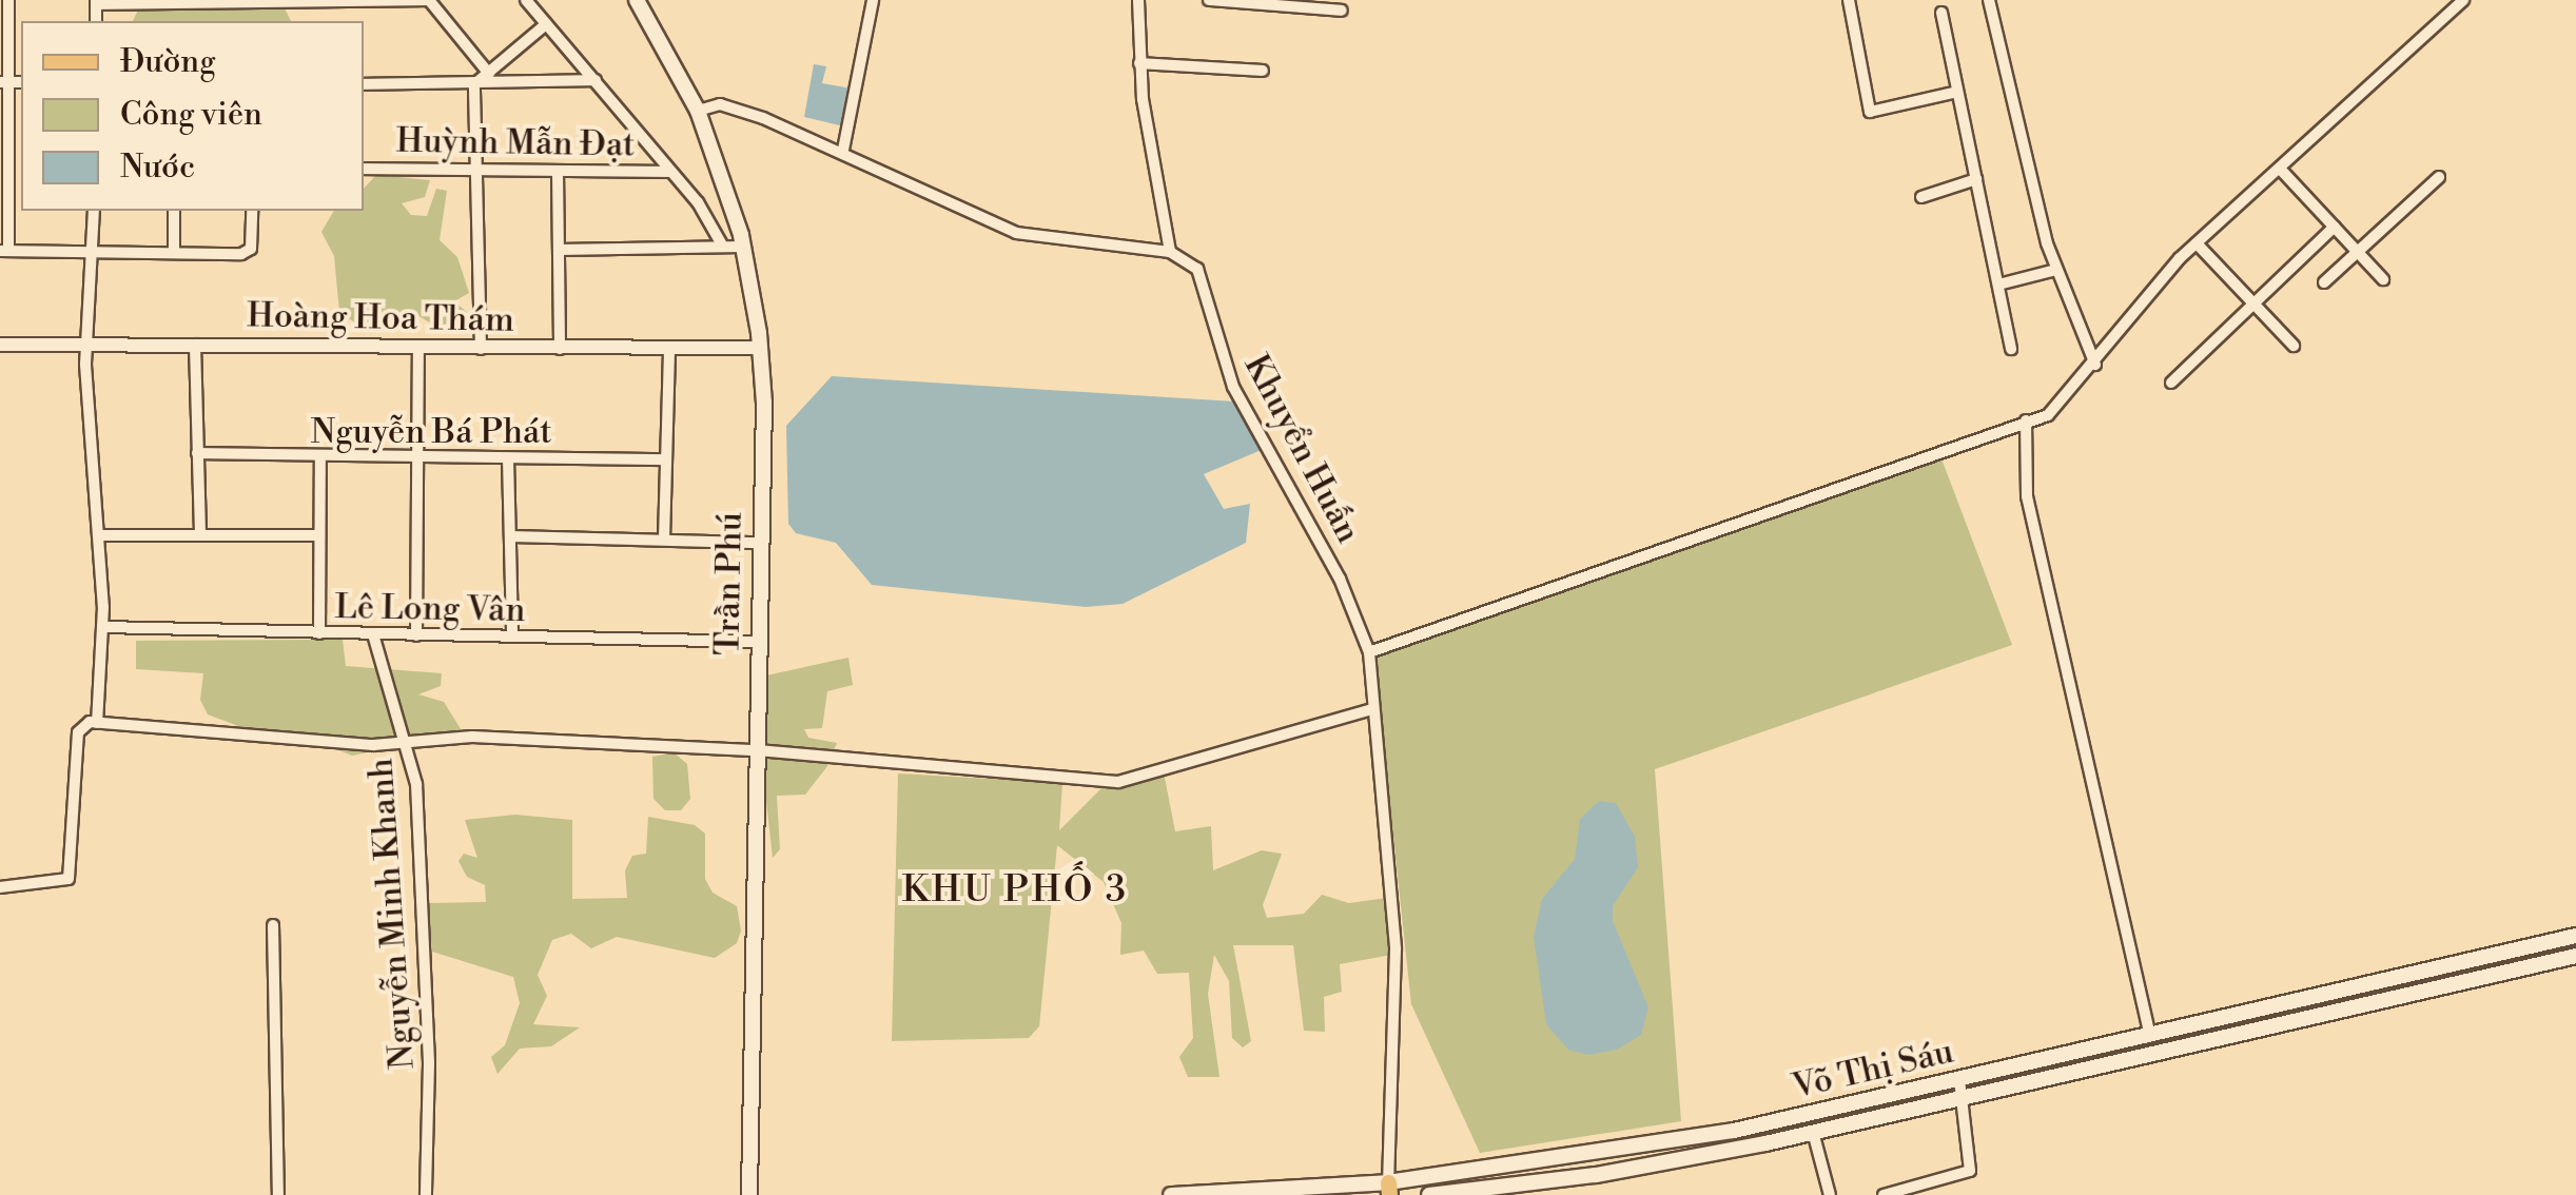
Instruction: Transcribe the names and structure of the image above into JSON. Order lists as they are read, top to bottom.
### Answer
{
  "streets": {
    "main road": ["Trần Phú", "Võ Thị Sáu"],
    "street": [
      "Huỳnh Mẫn Đạt",
      "Hoàng Hoa Thám",
      "Nguyễn Bá Phát",
      "Khuyển Huấn",
      "Lê Long Vân",
      "Nguyễn Minh Khanh"
    ]
  },
  "crossings": [
    ["Hoàng Hoa Thám", "Trần Phú"],
    ["Khuyển Huấn", "Võ Thị Sáu"],
    ["Trần Phú", "Lê Long Vân"],
    ["Lê Long Vân", "Nguyễn Minh Khanh"]
  ],
  "districts": ["KHU PHỐ 3"],
  "legend": ["Đường", "Công viên", "Nước"]
}
